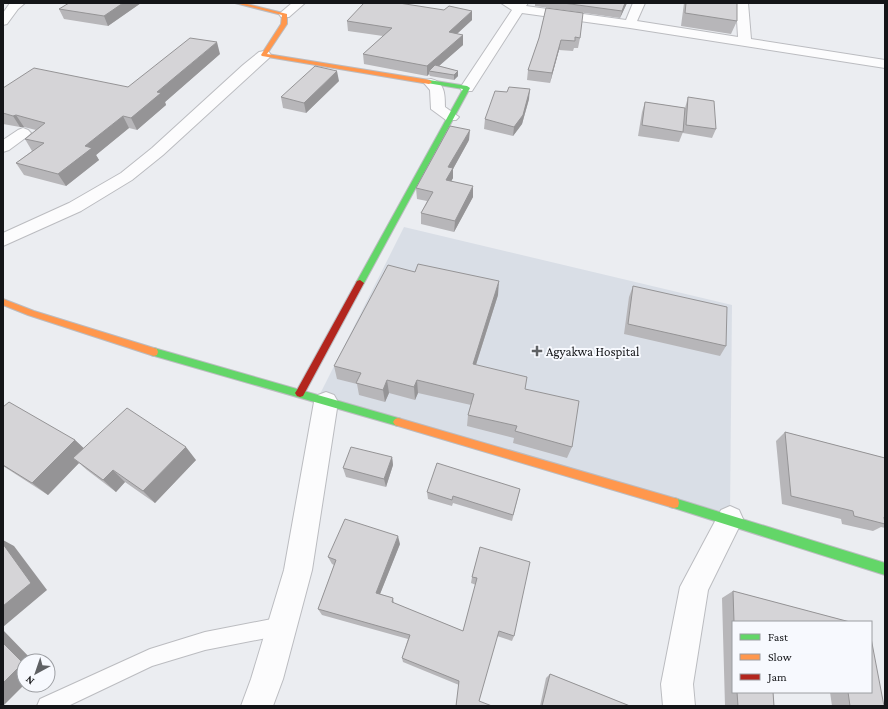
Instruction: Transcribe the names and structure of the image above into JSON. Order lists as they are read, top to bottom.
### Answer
{
  "places": {
    "health": ["Agyakwa Hospital"]
  },
  "legend": ["Fast", "Slow", "Jam"],
  "north": "bottom left"
}
